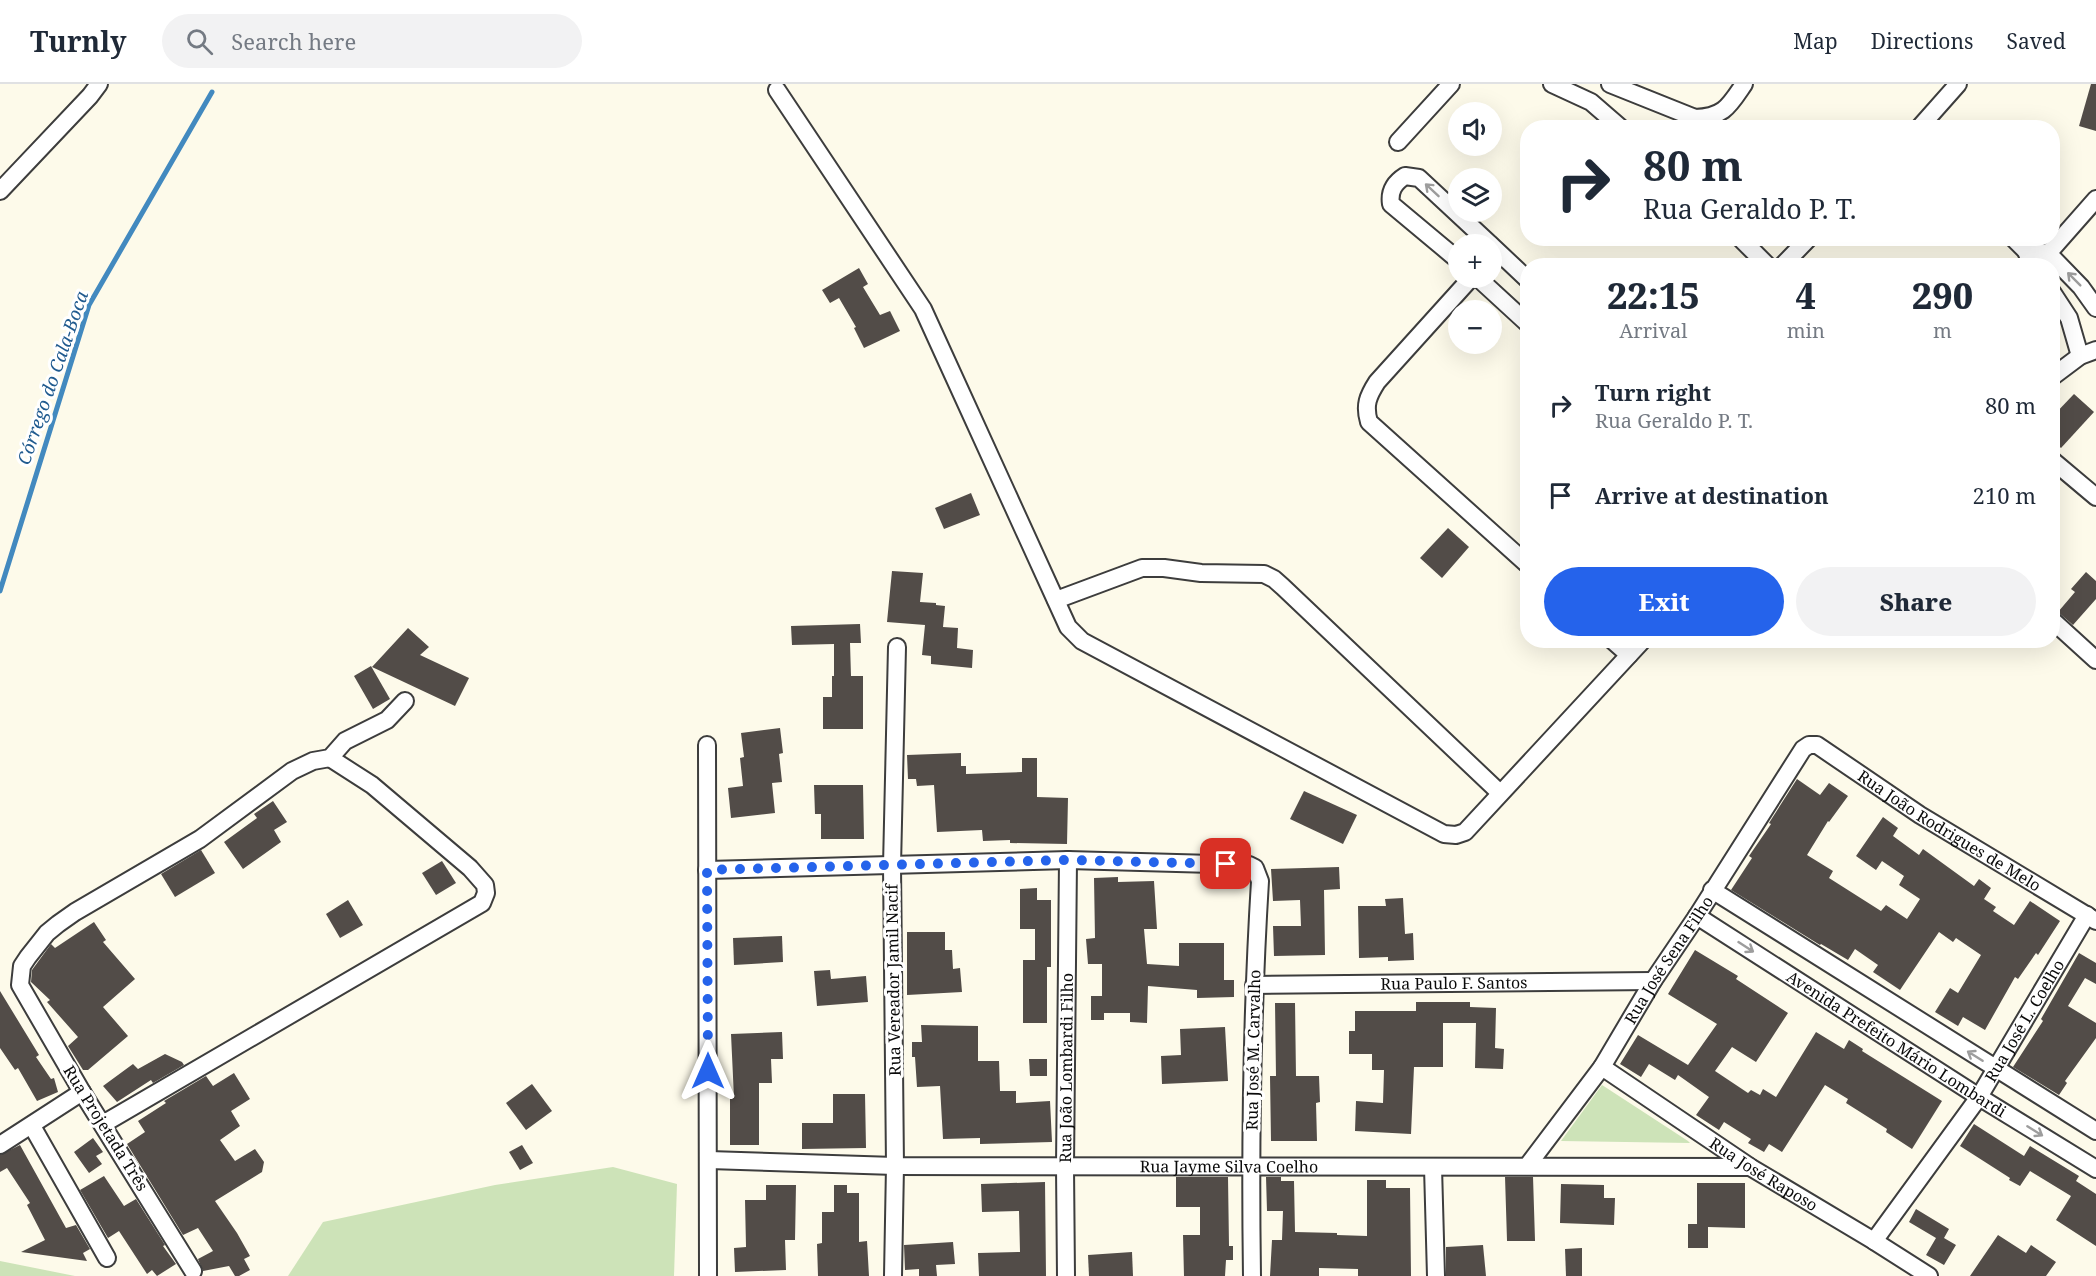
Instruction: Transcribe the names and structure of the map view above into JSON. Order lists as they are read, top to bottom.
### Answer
{
  "streets": {
    "street": [
      "Rua João Rodrigues de Melo",
      "Rua José Sena Filho",
      "Rua Vereador Jamil Nacif",
      "Rua Paulo F. Santos",
      "Rua José L. Coelho",
      "Avenida Prefeito Mário Lombardi",
      "Rua José M. Carvalho",
      "Rua João Lombardi Filho",
      "Rua Projetada Três",
      "Rua Jayme Silva Coelho",
      "Rua José Raposo"
    ]
  },
  "crossings": [
    ["Rua João Rodrigues de Melo", "Rua José Sena Filho"],
    ["Rua João Rodrigues de Melo", "Rua José L. Coelho"],
    ["Rua José Sena Filho", "Rua Paulo F. Santos"],
    ["Rua José Sena Filho", "Avenida Prefeito Mário Lombardi"],
    ["Rua José Sena Filho", "Rua Jayme Silva Coelho"],
    ["Rua José Sena Filho", "Rua José Raposo"],
    ["Rua Vereador Jamil Nacif", "Rua Jayme Silva Coelho"],
    ["Rua Paulo F. Santos", "Rua José M. Carvalho"],
    ["Rua José L. Coelho", "Avenida Prefeito Mário Lombardi"],
    ["Rua José L. Coelho", "Rua José Raposo"],
    ["Rua José M. Carvalho", "Rua João Lombardi Filho"],
    ["Rua José M. Carvalho", "Rua Jayme Silva Coelho"],
    ["Rua João Lombardi Filho", "Rua Jayme Silva Coelho"],
    ["Rua Jayme Silva Coelho", "Rua José Raposo"]
  ],
  "water": ["Córrego do Cala-Boca"],
  "page": {
    "header": "Turnly",
    "search": "Search here",
    "nav": ["Map", "Directions", "Saved"],
    "map_buttons": ["+", "−"],
    "turn": ["80 m", "Rua Geraldo P. T."],
    "eta": [
      "22:15",
      "Arrival",
      "4",
      "min",
      "290",
      "m"
    ],
    "list": [
      {
        "name": "Turn right",
        "note": "Rua Geraldo P. T.",
        "value": "80 m"
      },
      {
        "name": "Arrive at destination",
        "value": "210 m"
      }
    ],
    "buttons": ["Exit", "Share"]
  }
}
